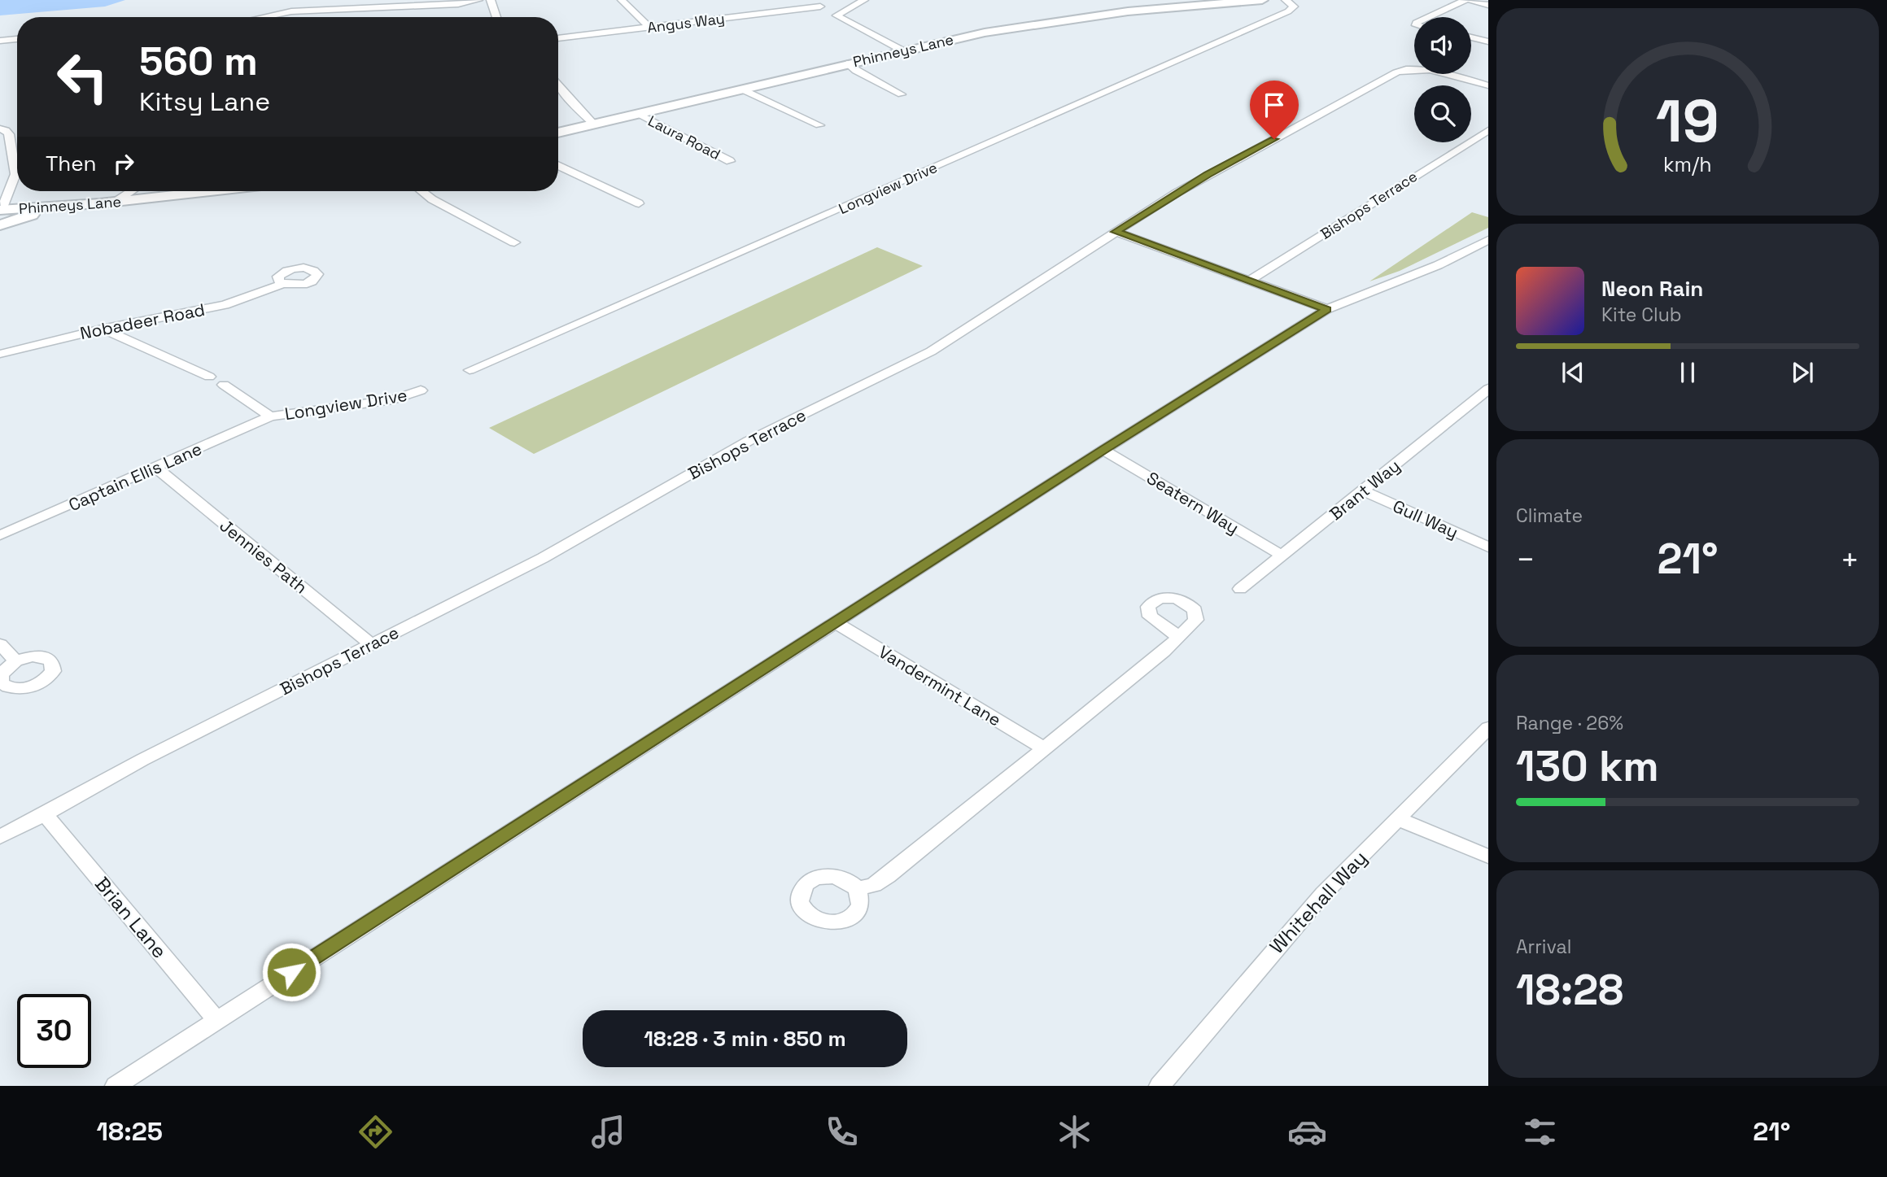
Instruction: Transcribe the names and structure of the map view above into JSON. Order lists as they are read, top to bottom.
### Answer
{
  "streets": {
    "main road": ["Phinneys Lane"],
    "street": [
      "Angus Way",
      "Laura Road",
      "Longview Drive",
      "Bishops Terrace",
      "Nobadeer Road",
      "Captain Ellis Lane",
      "Brant Way",
      "Seatern Way",
      "Gull Way",
      "Jennies Path",
      "Vandermint Lane",
      "Whitehall Way",
      "Brian Lane"
    ]
  },
  "crossings": [
    ["Phinneys Lane", "Laura Road"],
    ["Longview Drive", "Captain Ellis Lane"],
    ["Bishops Terrace", "Jennies Path"],
    ["Bishops Terrace", "Brian Lane"],
    ["Captain Ellis Lane", "Jennies Path"],
    ["Brant Way", "Seatern Way"],
    ["Brant Way", "Gull Way"]
  ],
  "page": {
    "turn": ["560 m", "Kitsy Lane"],
    "then": "Then",
    "song": ["Neon Rain", "Kite Club"],
    "tile": [
      "Climate",
      ["Range · 26%", "130 km"],
      ["Arrival", "18:28"]
    ],
    "heat": ["−", "21°", "+"],
    "limit": "30",
    "trip": "18:28 · 3 min · 850 m",
    "tabs": ["18:25", "21°"],
    "gauge": ["19", "km/h"]
  }
}
